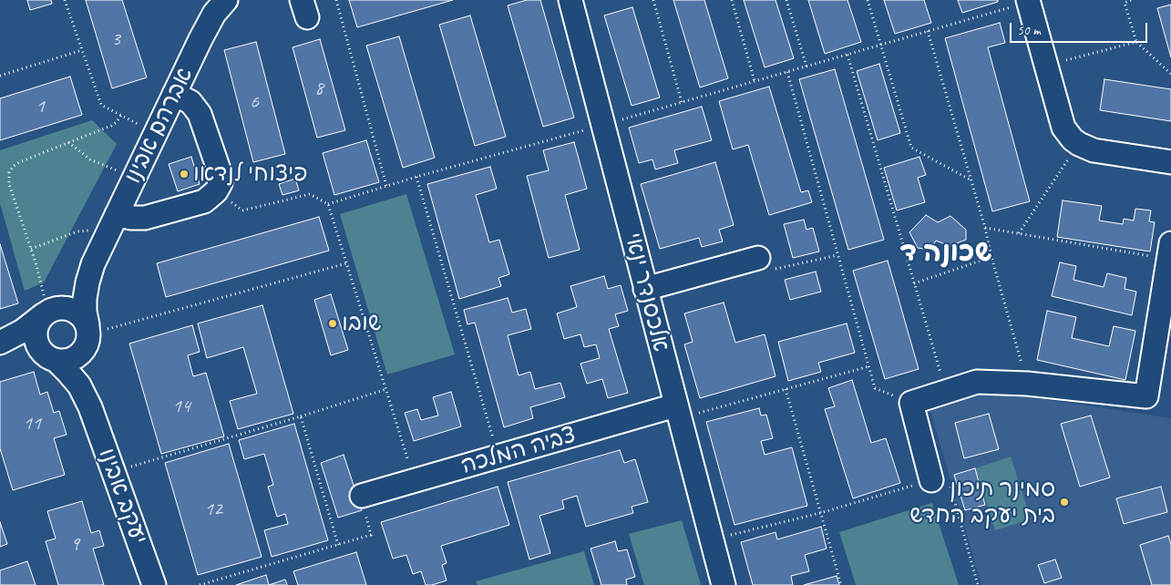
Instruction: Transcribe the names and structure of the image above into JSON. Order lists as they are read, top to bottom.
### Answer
{
  "streets": {
    "street": [
      "אברהם אבינו",
      "אלכסנדר ינאי",
      "צביה המלכה",
      "יעקב אבינו"
    ]
  },
  "crossings": [
    ["אברהם אבינו", "יעקב אבינו"],
    ["אלכסנדר ינאי", "צביה המלכה"]
  ],
  "districts": ["שכונה ד"],
  "places": ["פיצוחי לנדאו", "שובו", "סמינר תיכון בית יעקב החדש"],
  "house_numbers": [
    "3",
    "8",
    "6",
    "1",
    "14",
    "11",
    "12",
    "9"
  ],
  "scale_bar": "50 m"
}
